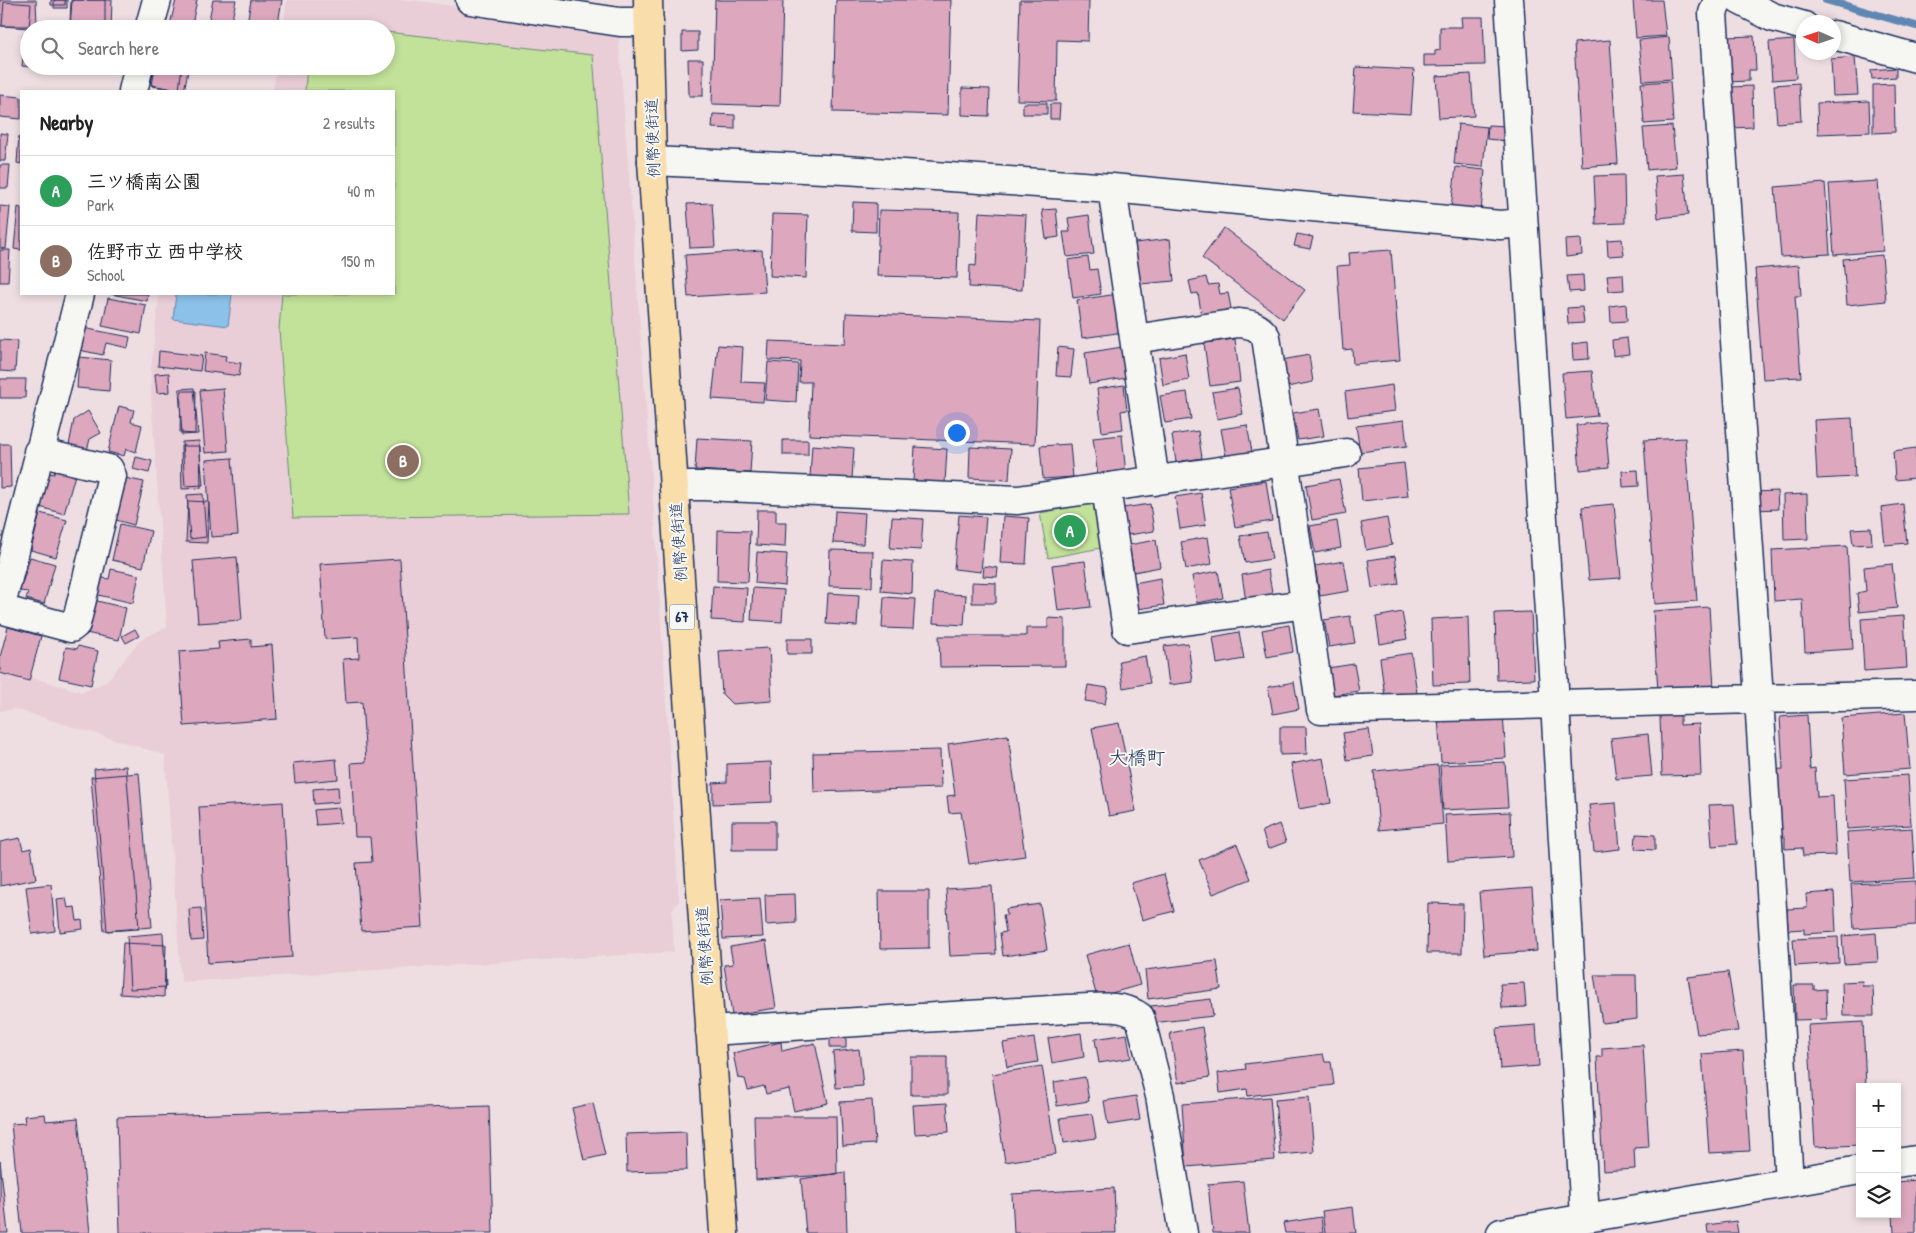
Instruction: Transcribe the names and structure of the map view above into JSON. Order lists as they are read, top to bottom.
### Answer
{
  "streets": {
    "main road": ["例幣使街道", "67"]
  },
  "districts": ["大橋町"],
  "north": "left",
  "page": {
    "search": "Search here",
    "heading": ["Nearby", "2 results"],
    "list": [
      {
        "mark": "A",
        "name": "三ツ橋南公園",
        "note": "Park",
        "value": "40 m"
      },
      {
        "mark": "B",
        "name": "佐野市立 西中学校",
        "note": "School",
        "value": "150 m"
      }
    ],
    "pins": ["B", "A"],
    "map_buttons": ["+", "−"]
  }
}
